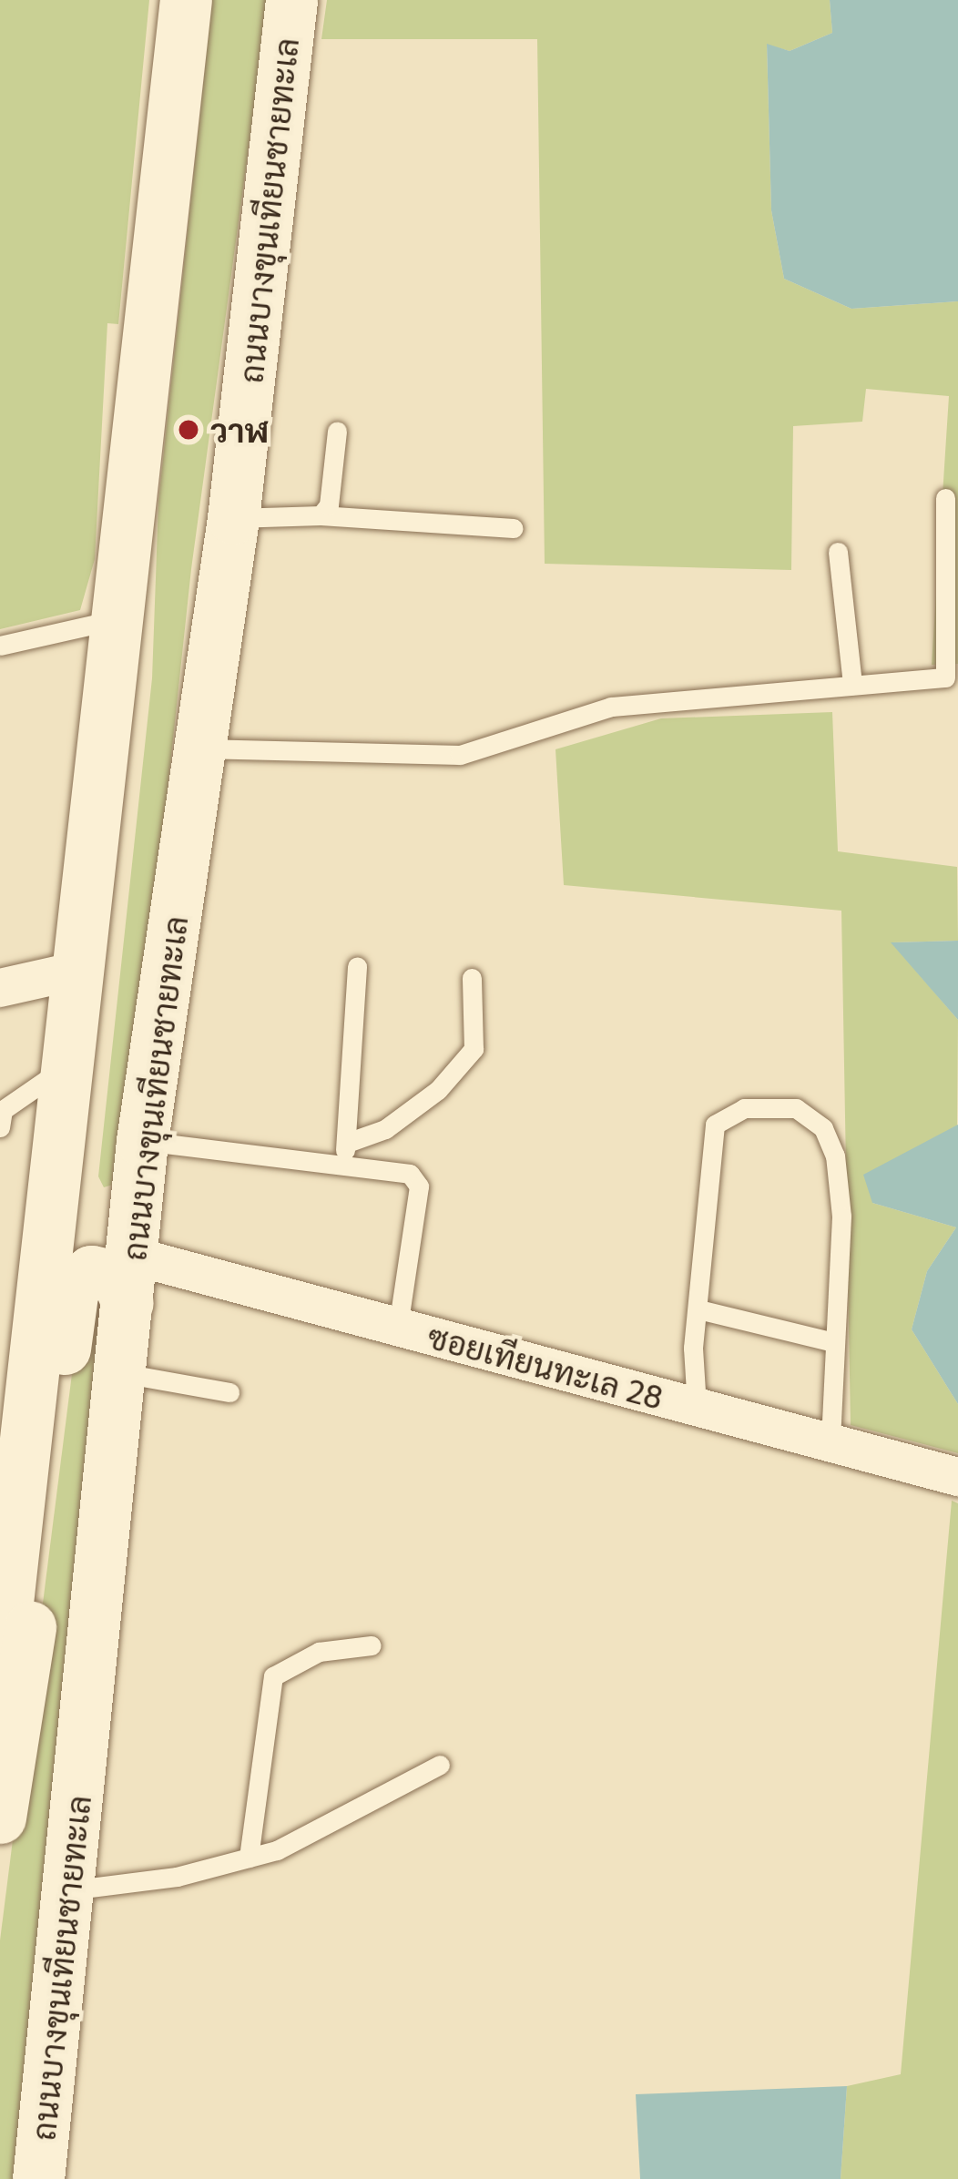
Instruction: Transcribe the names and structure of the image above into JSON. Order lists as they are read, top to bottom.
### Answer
{
  "streets": {
    "main road": ["ถนนบางขุนเทียนชายทะเล"],
    "street": ["ซอยเทียนทะเล 28"]
  },
  "crossings": [
    ["ถนนบางขุนเทียนชายทะเล", "ซอยเทียนทะเล 28"]
  ],
  "places": ["วาฬ"]
}
